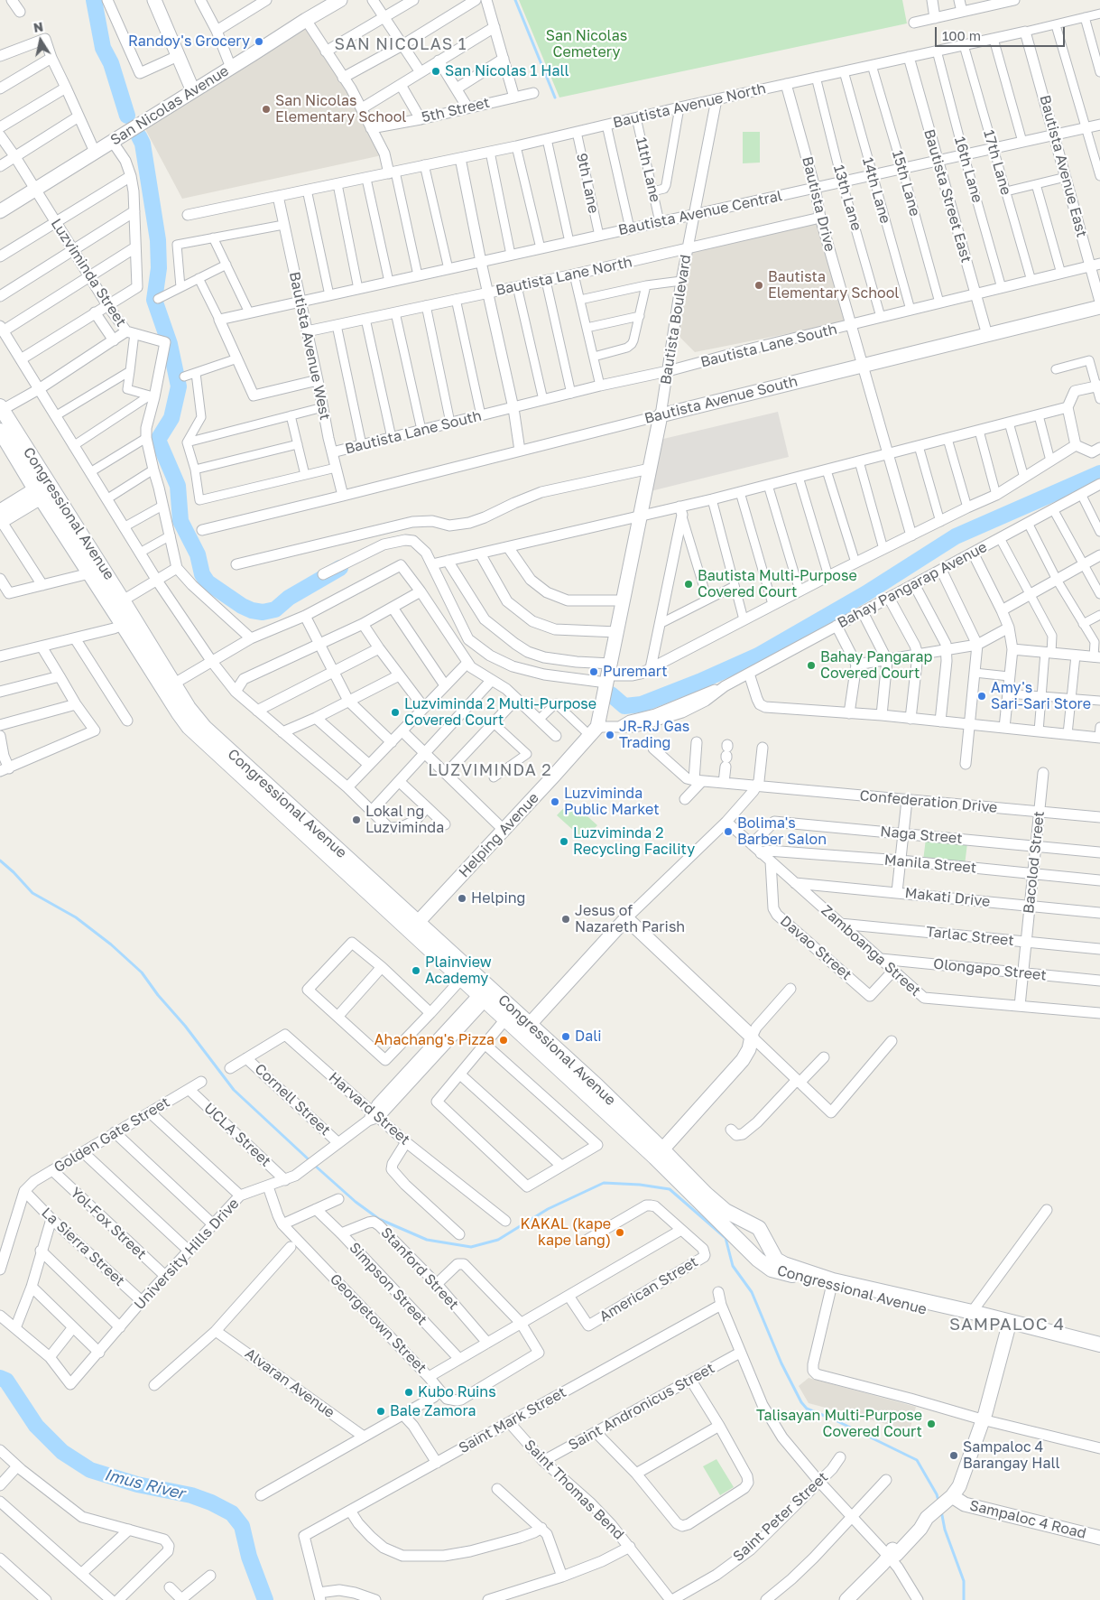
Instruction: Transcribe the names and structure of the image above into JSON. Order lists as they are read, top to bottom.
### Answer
{
  "streets": {
    "main road": ["Congressional Avenue"],
    "street": [
      "San Nicolas Avenue",
      "Bautista Avenue North",
      "5th Street",
      "17th Lane",
      "Bautista Avenue East",
      "11th Lane",
      "16th Lane",
      "9th Lane",
      "15th Lane",
      "14th Lane",
      "Bautista Street East",
      "13th Lane",
      "Bautista Drive",
      "Bautista Avenue Central",
      "Luzviminda Street",
      "Bautista Lane North",
      "Bautista Boulevard",
      "Bautista Avenue West",
      "Bautista Lane South",
      "Bautista Avenue South",
      "Bahay Pangarap Avenue",
      "Confederation Drive",
      "Helping Avenue",
      "Naga Street",
      "Bacolod Street",
      "Manila Street",
      "Makati Drive",
      "Tarlac Street",
      "Davao Street",
      "Zamboanga Street",
      "Olongapo Street",
      "Cornell Street",
      "Harvard Street",
      "Golden Gate Street",
      "UCLA Street",
      "Yol-Fox Street",
      "La Sierra Street",
      "University Hills Drive",
      "Stanford Street",
      "Simpson Street",
      "American Street",
      "Georgetown Street",
      "Alvaran Avenue",
      "Saint Andronicus Street",
      "Saint Mark Street",
      "Saint Thomas Bend",
      "Saint Peter Street",
      "Sampaloc 4 Road"
    ]
  },
  "crossings": [
    ["San Nicolas Avenue", "Luzviminda Street"],
    ["Bautista Avenue North", "17th Lane"],
    ["Bautista Avenue North", "Bautista Avenue East"],
    ["Bautista Avenue North", "11th Lane"],
    ["Bautista Avenue North", "16th Lane"],
    ["Bautista Avenue North", "9th Lane"],
    ["Bautista Avenue North", "15th Lane"],
    ["Bautista Avenue North", "14th Lane"],
    ["Bautista Avenue North", "Bautista Street East"],
    ["Bautista Avenue North", "13th Lane"],
    ["Bautista Avenue North", "Bautista Drive"],
    ["Bautista Avenue North", "Bautista Boulevard"],
    ["Bautista Avenue North", "Bautista Avenue West"],
    ["17th Lane", "Bautista Avenue Central"],
    ["17th Lane", "Bautista Lane South"],
    ["Bautista Avenue East", "Bautista Avenue Central"],
    ["Bautista Avenue East", "Bautista Lane South"],
    ["11th Lane", "Bautista Avenue Central"],
    ["16th Lane", "Bautista Avenue Central"],
    ["16th Lane", "Bautista Lane South"],
    ["9th Lane", "Bautista Avenue Central"],
    ["15th Lane", "Bautista Avenue Central"],
    ["15th Lane", "Bautista Lane South"],
    ["14th Lane", "Bautista Avenue Central"],
    ["14th Lane", "Bautista Lane South"],
    ["Bautista Street East", "Bautista Avenue Central"],
    ["Bautista Street East", "Bautista Lane South"],
    ["Bautista Street East", "Bautista Avenue South"],
    ["13th Lane", "Bautista Avenue Central"],
    ["13th Lane", "Bautista Lane South"],
    ["Bautista Drive", "Bautista Avenue Central"],
    ["Bautista Drive", "Bautista Lane North"],
    ["Bautista Drive", "Bautista Lane South"],
    ["Bautista Drive", "Bautista Avenue South"],
    ["Bautista Avenue Central", "Bautista Boulevard"],
    ["Bautista Avenue Central", "Bautista Avenue West"],
    ["Luzviminda Street", "Congressional Avenue"],
    ["Bautista Lane North", "Bautista Boulevard"],
    ["Bautista Lane North", "Bautista Avenue West"],
    ["Bautista Boulevard", "Bautista Lane South"],
    ["Bautista Boulevard", "Bautista Avenue South"],
    ["Bautista Boulevard", "Bahay Pangarap Avenue"],
    ["Bautista Boulevard", "Helping Avenue"],
    ["Bautista Avenue West", "Bautista Lane South"],
    ["Bautista Avenue West", "Bautista Avenue South"],
    ["Congressional Avenue", "Helping Avenue"],
    ["Congressional Avenue", "University Hills Drive"],
    ["Congressional Avenue", "Sampaloc 4 Road"],
    ["Bahay Pangarap Avenue", "Helping Avenue"],
    ["Confederation Drive", "Bacolod Street"],
    ["Naga Street", "Bacolod Street"],
    ["Naga Street", "Zamboanga Street"],
    ["Bacolod Street", "Manila Street"],
    ["Bacolod Street", "Makati Drive"],
    ["Bacolod Street", "Tarlac Street"],
    ["Bacolod Street", "Zamboanga Street"],
    ["Bacolod Street", "Olongapo Street"],
    ["Manila Street", "Zamboanga Street"],
    ["Makati Drive", "Zamboanga Street"],
    ["Tarlac Street", "Zamboanga Street"],
    ["Davao Street", "Zamboanga Street"],
    ["Zamboanga Street", "Olongapo Street"],
    ["Cornell Street", "Harvard Street"],
    ["Cornell Street", "University Hills Drive"],
    ["Harvard Street", "University Hills Drive"],
    ["Golden Gate Street", "UCLA Street"],
    ["Golden Gate Street", "Yol-Fox Street"],
    ["Golden Gate Street", "La Sierra Street"],
    ["UCLA Street", "University Hills Drive"],
    ["Yol-Fox Street", "University Hills Drive"],
    ["La Sierra Street", "University Hills Drive"],
    ["University Hills Drive", "Georgetown Street"],
    ["Stanford Street", "Simpson Street"],
    ["Saint Andronicus Street", "Saint Thomas Bend"],
    ["Saint Mark Street", "Saint Thomas Bend"],
    ["Saint Thomas Bend", "Saint Peter Street"]
  ],
  "districts": ["SAN NICOLAS 1", "LUZVIMINDA 2", "SAMPALOC 4"],
  "water": ["Imus River"],
  "parks": ["San Nicolas Cemetery"],
  "places": [
    "Randoy's Grocery",
    "San Nicolas 1 Hall",
    "San Nicolas Elementary School",
    "Bautista Elementary School",
    "Bautista Multi-Purpose Covered Court",
    "Bahay Pangarap Covered Court",
    "Puremart",
    "Amy's Sari-Sari Store",
    "Luzviminda 2 Multi-Purpose Covered Court",
    "JR-RJ Gas Trading",
    "Luzviminda Public Market",
    "Lokal ng Luzviminda",
    "Bolima's Barber Salon",
    "Luzviminda 2 Recycling Facility",
    "Helping",
    "Jesus of Nazareth Parish",
    "Plainview Academy",
    "Dali",
    "Ahachang's Pizza",
    "KAKAL (kape kape lang)",
    "Kubo Ruins",
    "Bale Zamora",
    "Talisayan Multi-Purpose Covered Court",
    "Sampaloc 4 Barangay Hall"
  ],
  "scale_bar": "100 m",
  "north": "top"
}
